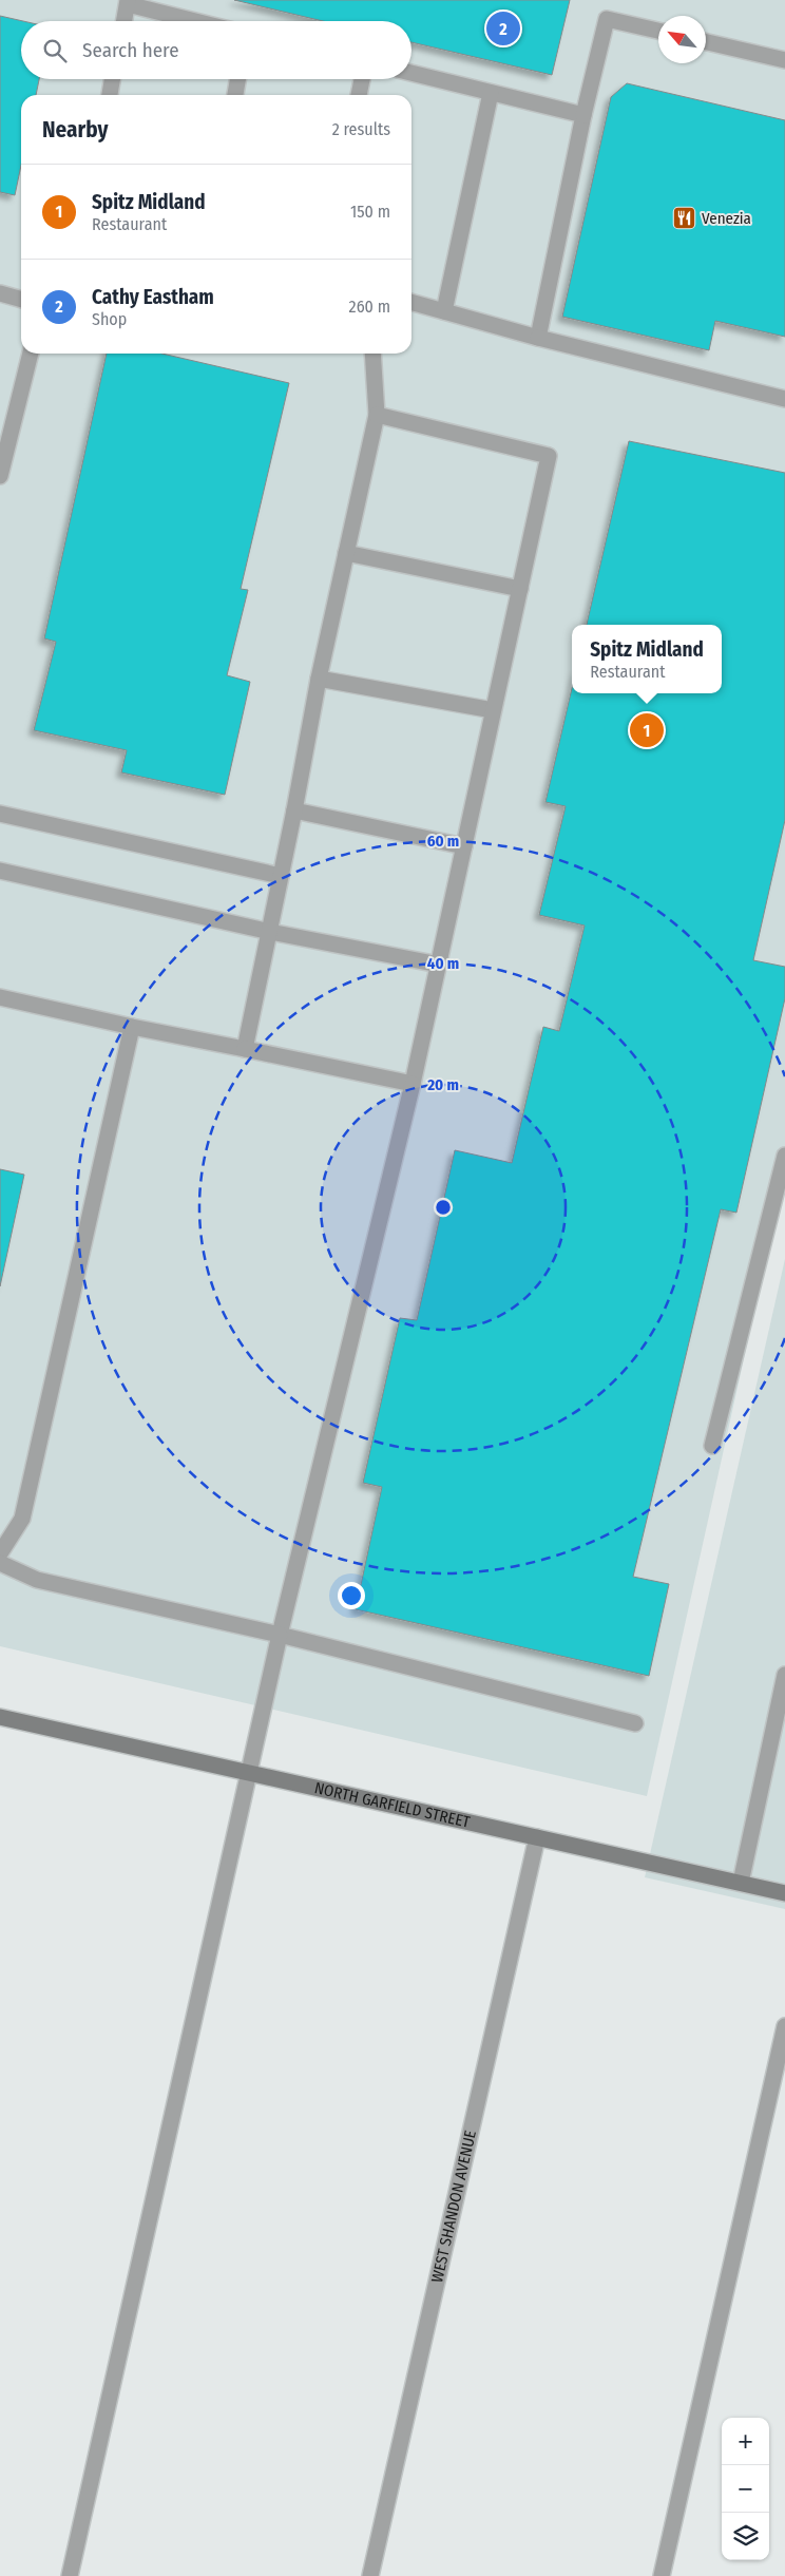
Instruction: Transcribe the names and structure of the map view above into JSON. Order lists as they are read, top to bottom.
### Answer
{
  "streets": {
    "main road": ["NORTH GARFIELD STREET"],
    "street": ["WEST SHANDON AVENUE"]
  },
  "crossings": [
    ["NORTH GARFIELD STREET", "WEST SHANDON AVENUE"]
  ],
  "places": {
    "restaurant": ["Venezia"]
  },
  "north": "top left",
  "page": {
    "pins": ["2", "1"],
    "search": "Search here",
    "heading": ["Nearby", "2 results"],
    "list": [
      {
        "mark": "1",
        "name": "Spitz Midland",
        "note": "Restaurant",
        "value": "150 m"
      },
      {
        "mark": "2",
        "name": "Cathy Eastham",
        "note": "Shop",
        "value": "260 m"
      }
    ],
    "popup": ["Spitz Midland", "Restaurant"],
    "map_buttons": ["+", "−"]
  },
  "rings": ["60 m", "40 m", "20 m"]
}
